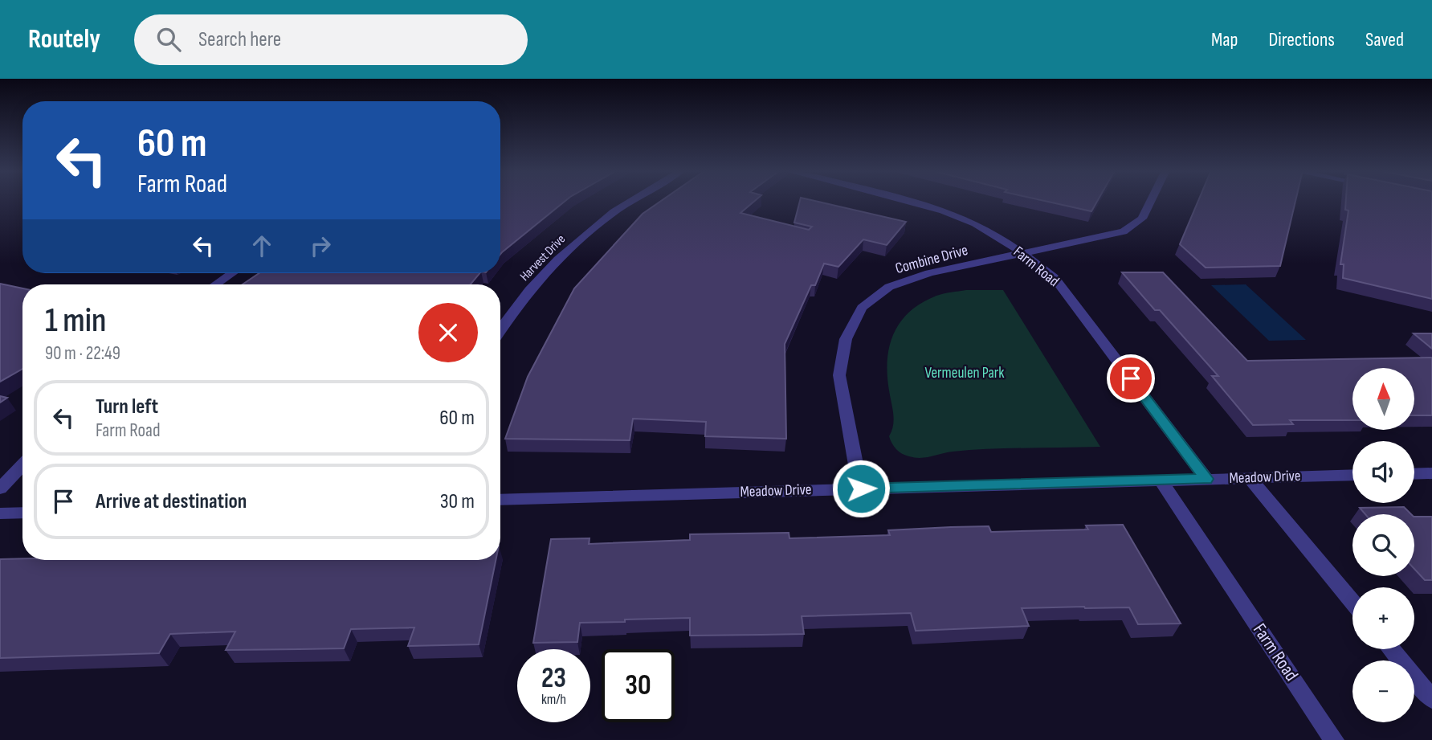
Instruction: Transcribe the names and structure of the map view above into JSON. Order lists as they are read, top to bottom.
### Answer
{
  "streets": {
    "street": [
      "Harvest Drive",
      "Combine Drive",
      "Farm Road",
      "Meadow Drive"
    ]
  },
  "crossings": [
    ["Combine Drive", "Farm Road"],
    ["Combine Drive", "Meadow Drive"],
    ["Farm Road", "Meadow Drive"]
  ],
  "parks": ["Vermeulen Park"],
  "north": "top",
  "page": {
    "header": "Routely",
    "search": "Search here",
    "nav": ["Map", "Directions", "Saved"],
    "turn": ["60 m", "Farm Road"],
    "heading": ["1 min", "90 m · 22:49"],
    "map_buttons": ["+", "−"],
    "list": [
      {
        "name": "Turn left",
        "note": "Farm Road",
        "value": "60 m"
      },
      {
        "name": "Arrive at destination",
        "value": "30 m"
      }
    ],
    "speed": "23 km/h",
    "limit": "30"
  }
}
